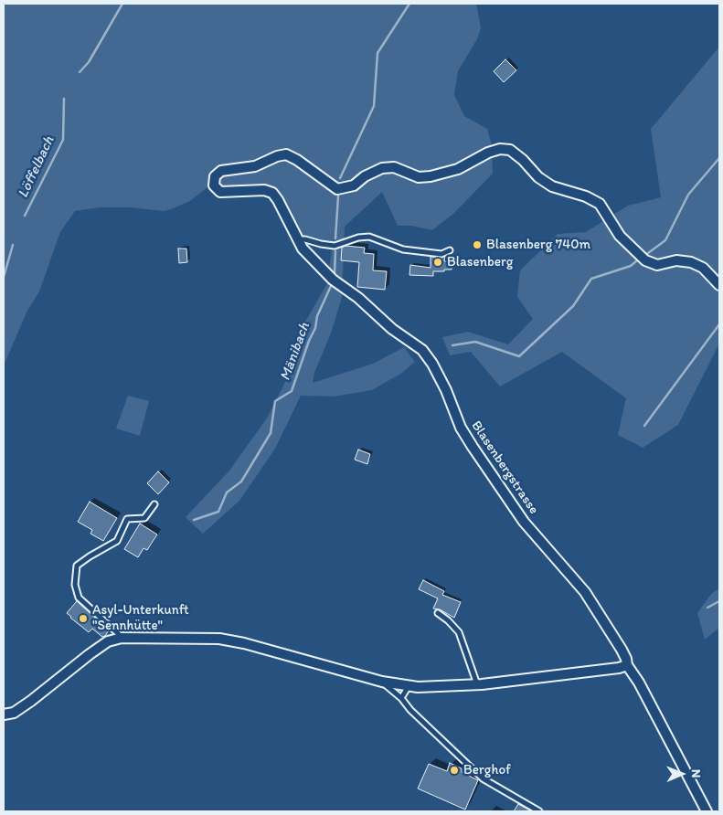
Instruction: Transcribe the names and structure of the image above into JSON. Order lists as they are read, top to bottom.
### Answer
{
  "streets": {
    "street": ["Blasenbergstrasse"]
  },
  "water": ["Löffelbach", "Mänibach"],
  "places": [
    "Blasenberg 740m",
    "Blasenberg",
    "Asyl-Unterkunft \"Sennhütte\"",
    "Berghof"
  ],
  "north": "right"
}
